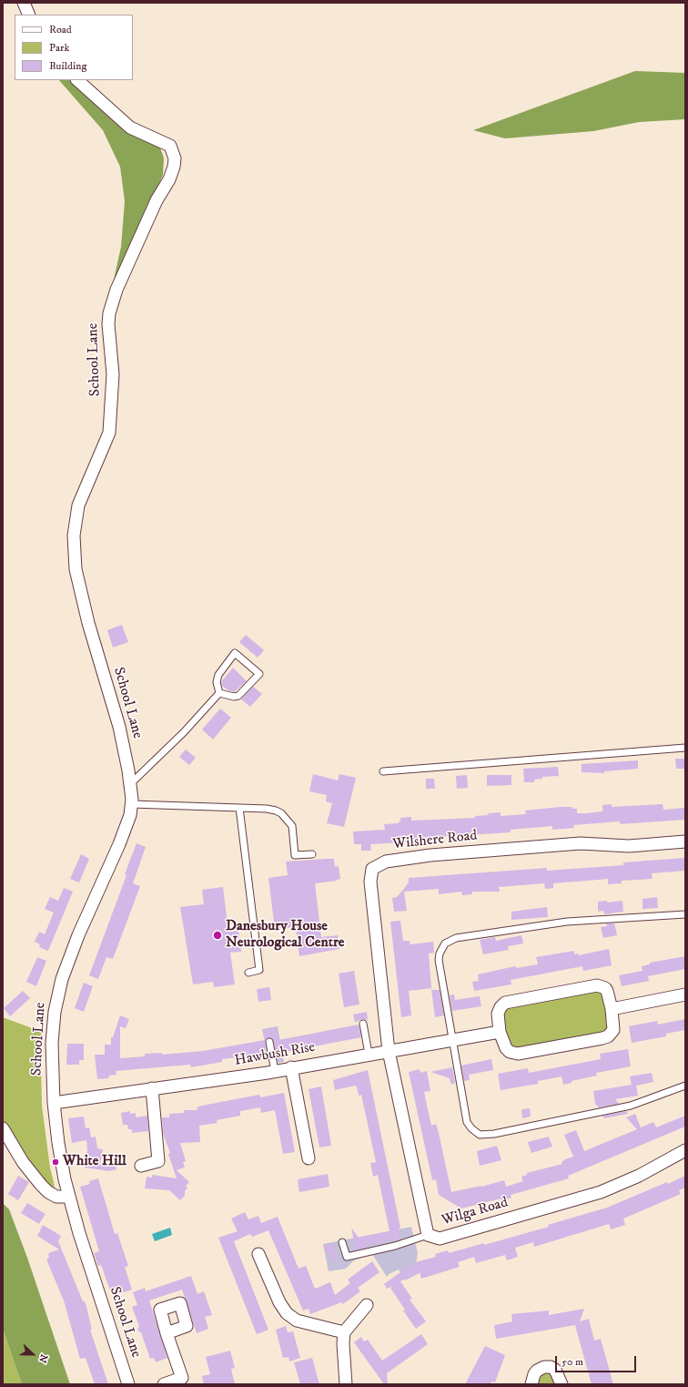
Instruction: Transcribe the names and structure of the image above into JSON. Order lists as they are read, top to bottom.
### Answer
{
  "streets": {
    "street": [
      "School Lane",
      "Wilshere Road",
      "Hawbush Rise",
      "Wilga Road"
    ]
  },
  "crossings": [
    ["School Lane", "Hawbush Rise"],
    ["Wilshere Road", "Hawbush Rise"],
    ["Wilshere Road", "Wilga Road"],
    ["Hawbush Rise", "Wilga Road"]
  ],
  "places": ["Danesbury House Neurological Centre", "White Hill"],
  "legend": ["Road", "Park", "Building"],
  "scale_bar": "50 m",
  "north": "right"
}
